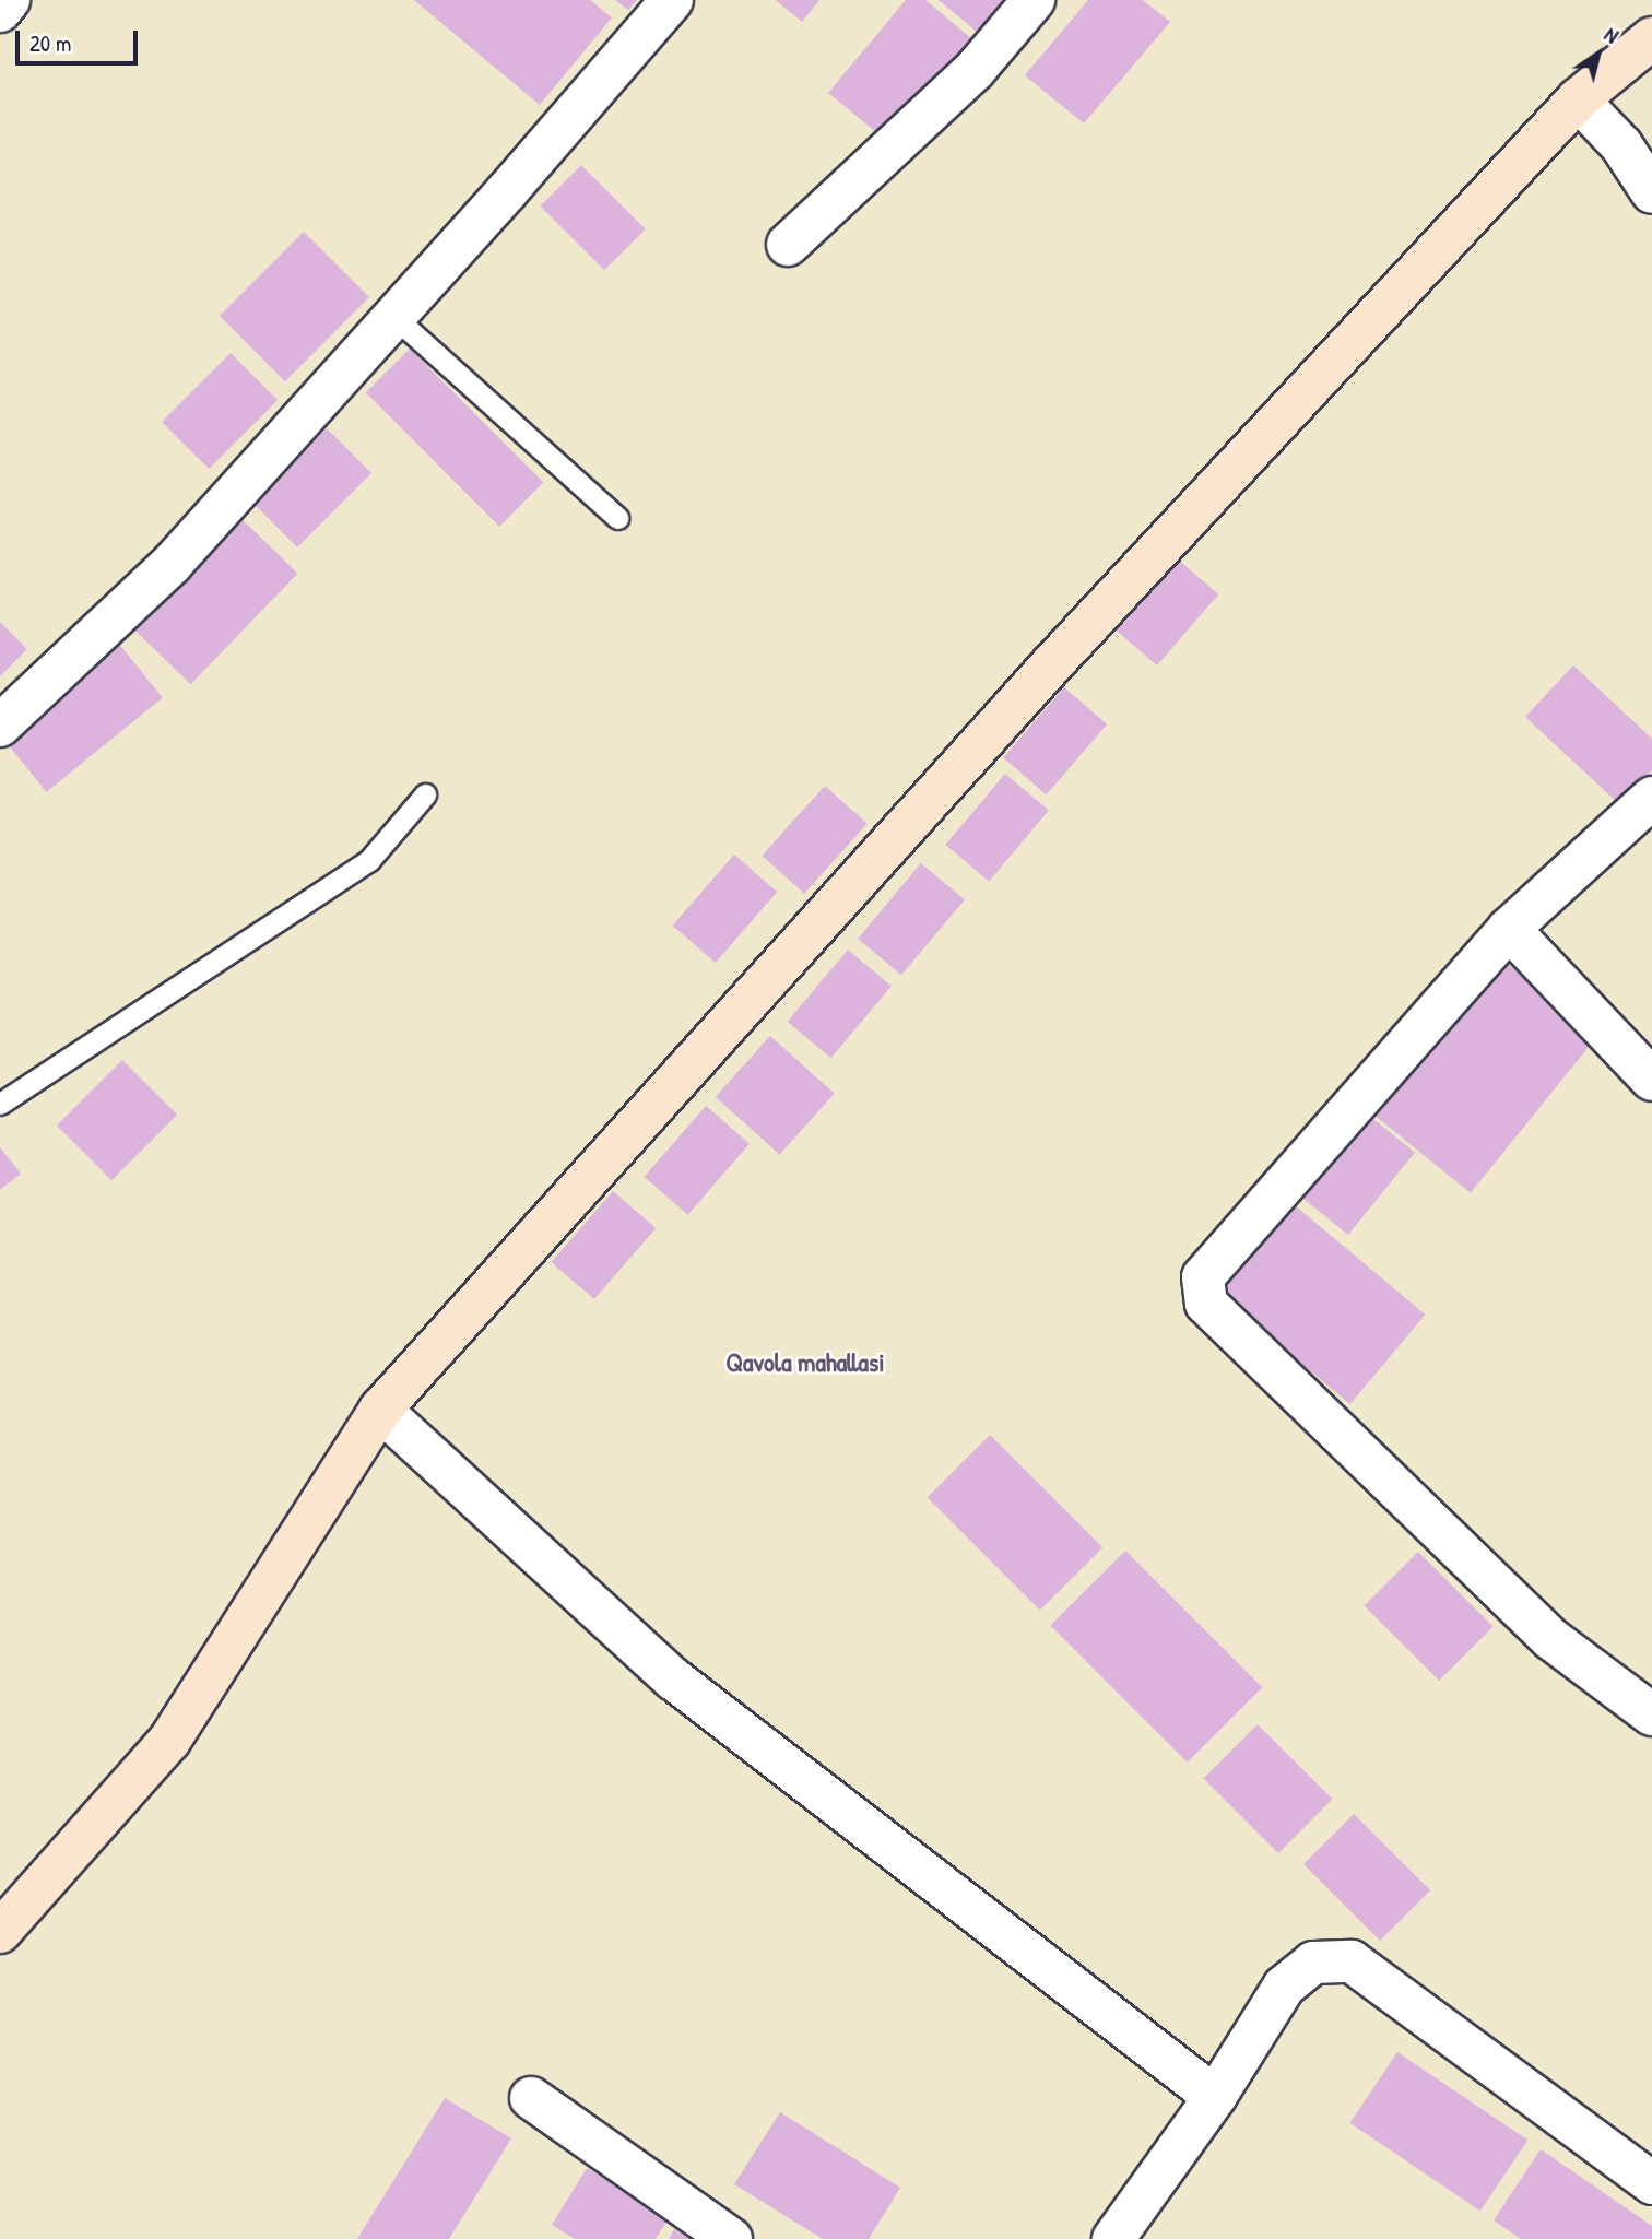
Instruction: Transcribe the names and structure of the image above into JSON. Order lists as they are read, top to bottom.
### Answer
{
  "districts": ["Qavola mahallasi"],
  "scale_bar": "20 m",
  "north": "top right"
}
